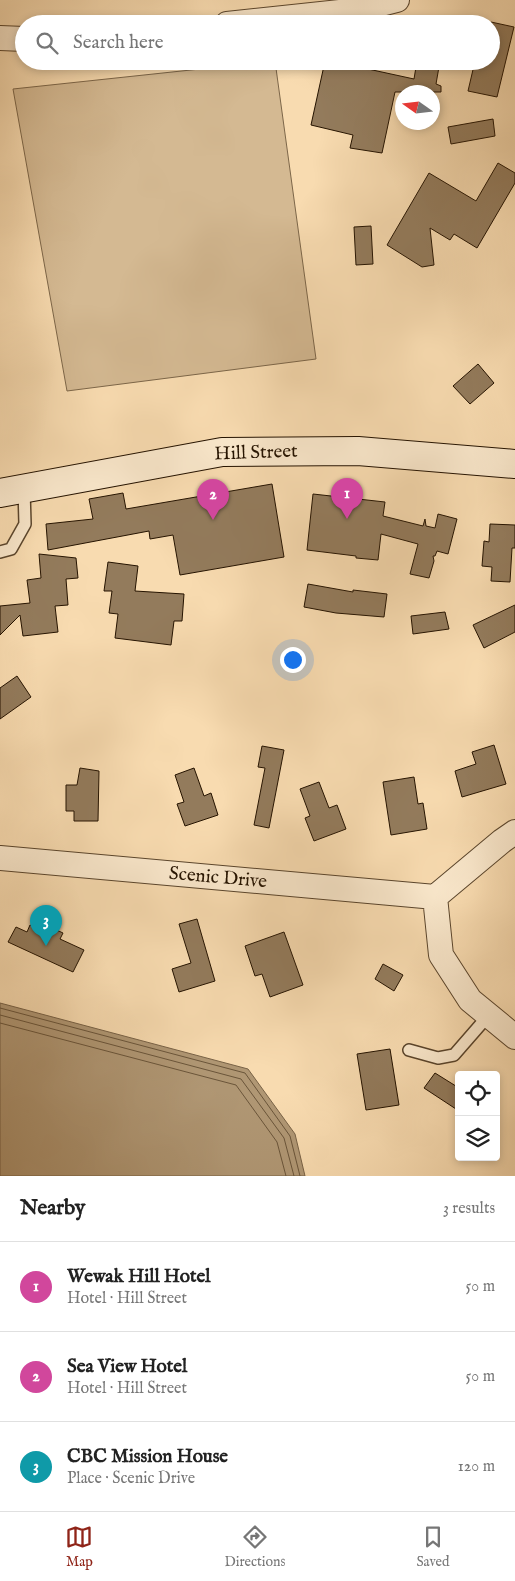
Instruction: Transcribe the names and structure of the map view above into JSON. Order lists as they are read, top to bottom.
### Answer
{
  "streets": {
    "street": ["Hill Street", "Scenic Drive"]
  },
  "north": "left",
  "page": {
    "search": "Search here",
    "pins": ["1", "2", "3"],
    "heading": ["Nearby", "3 results"],
    "list": [
      {
        "mark": "1",
        "name": "Wewak Hill Hotel",
        "note": "Hotel · Hill Street",
        "value": "50 m"
      },
      {
        "mark": "2",
        "name": "Sea View Hotel",
        "note": "Hotel · Hill Street",
        "value": "50 m"
      },
      {
        "mark": "3",
        "name": "CBC Mission House",
        "note": "Place · Scenic Drive",
        "value": "120 m"
      }
    ],
    "nav": ["Map", "Directions", "Saved"]
  }
}
